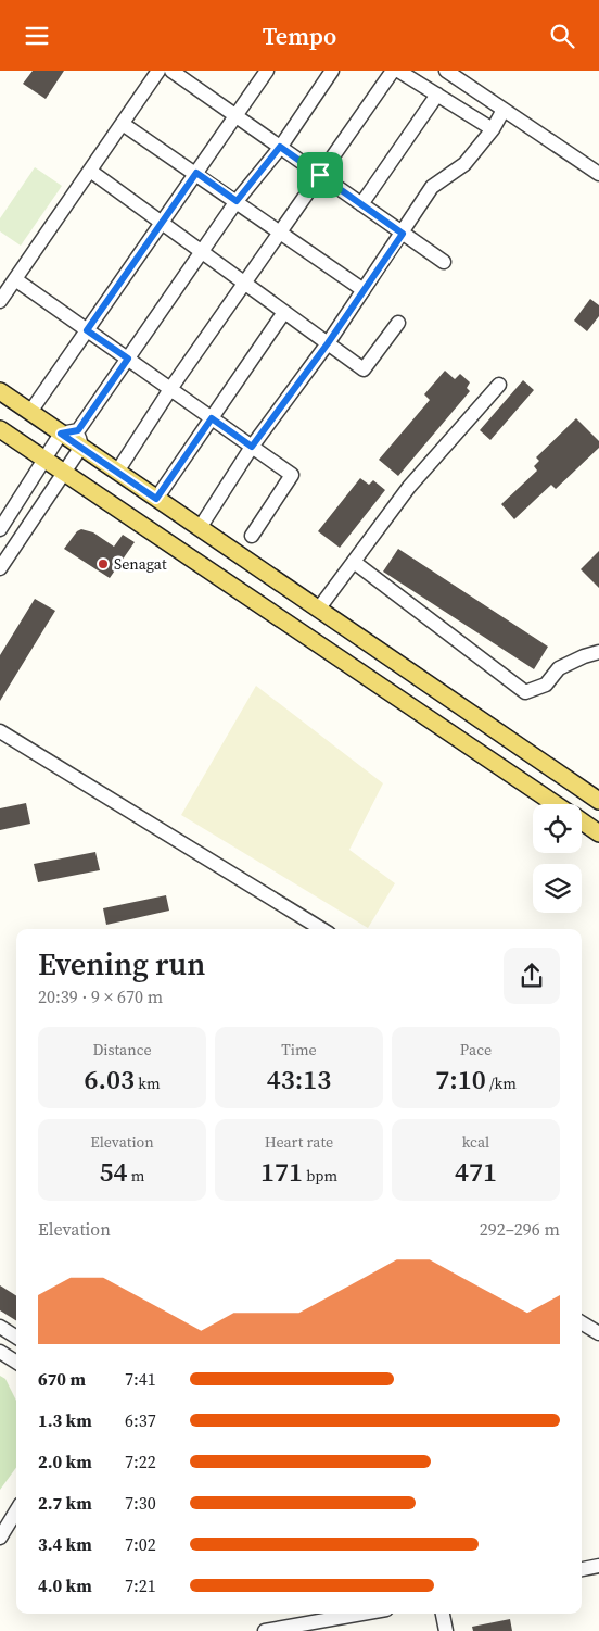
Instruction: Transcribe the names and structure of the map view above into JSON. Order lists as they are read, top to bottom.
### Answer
{
  "places": ["Senagat"],
  "page": {
    "header": "Tempo",
    "heading": ["Evening run", "20:39 · 9 × 670 m"],
    "stats": [
      ["Distance", "6.03 km"],
      ["Time", "43:13"],
      ["Pace", "7:10 /km"],
      ["Elevation", "54 m"],
      ["Heart rate", "171 bpm"],
      ["kcal", "471"]
    ],
    "chart": ["Elevation", "292–296 m"],
    "list": [
      {
        "name": "670 m",
        "note": "7:41"
      },
      {
        "name": "1.3 km",
        "note": "6:37"
      },
      {
        "name": "2.0 km",
        "note": "7:22"
      },
      {
        "name": "2.7 km",
        "note": "7:30"
      },
      {
        "name": "3.4 km",
        "note": "7:02"
      },
      {
        "name": "4.0 km",
        "note": "7:21"
      }
    ]
  }
}
